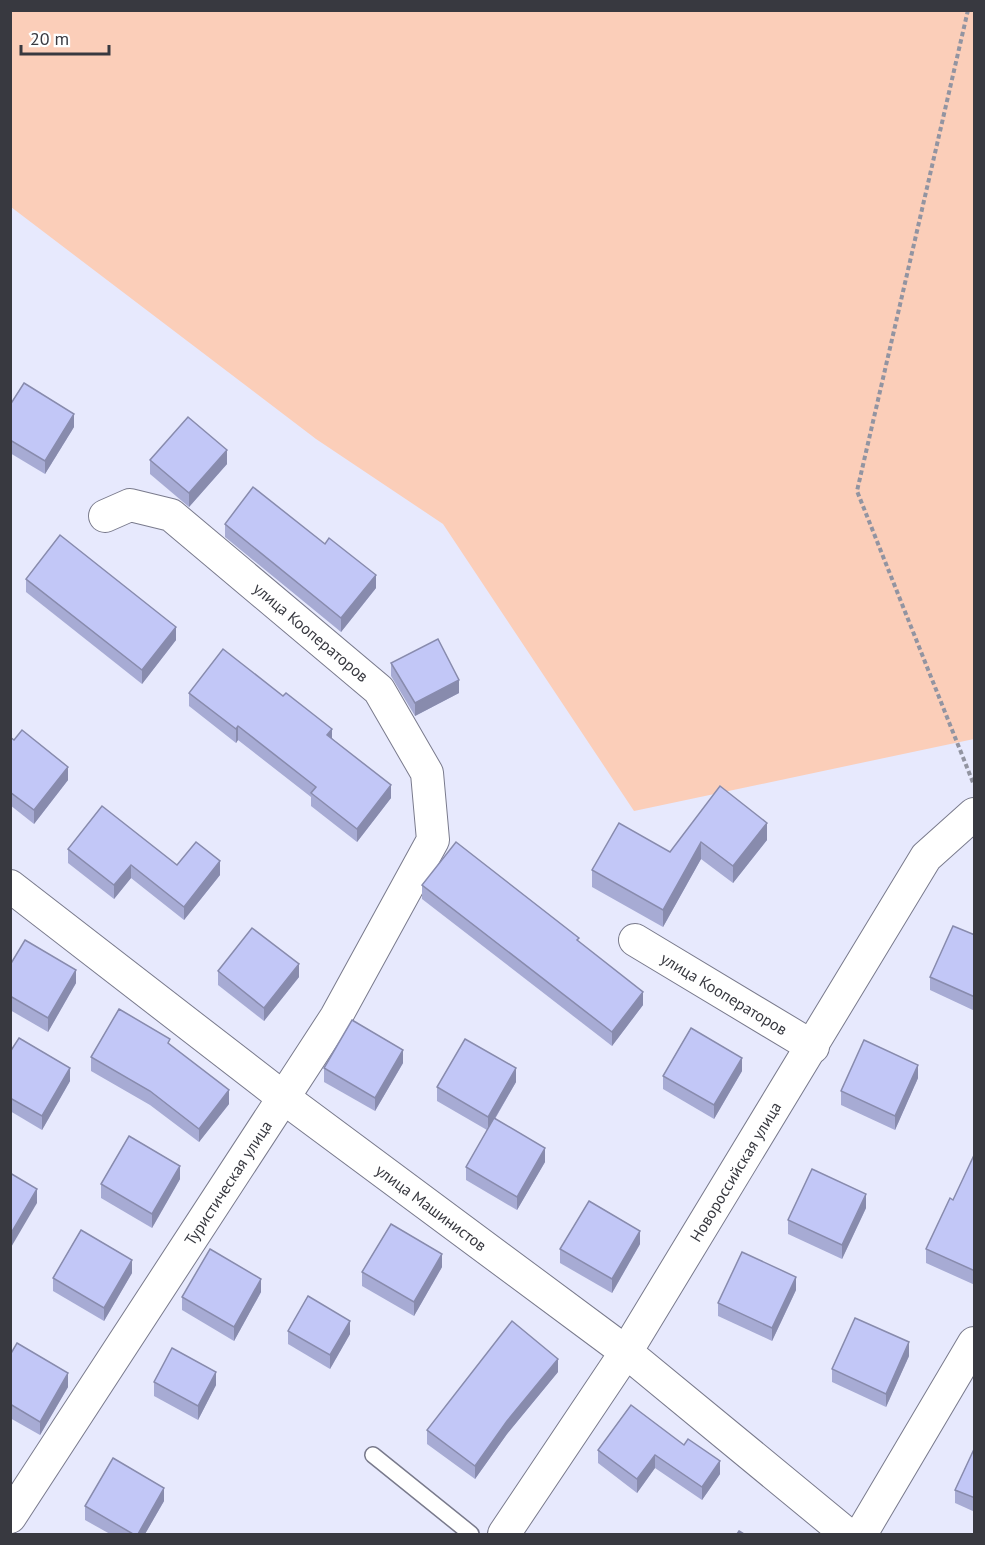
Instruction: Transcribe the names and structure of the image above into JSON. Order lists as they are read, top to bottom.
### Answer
{
  "streets": {
    "street": [
      "улица Кооператоров",
      "Новороссийская улица",
      "Туристическая улица",
      "улица Машинистов"
    ]
  },
  "crossings": [
    ["улица Кооператоров", "Новороссийская улица"],
    ["улица Кооператоров", "Туристическая улица"],
    ["Новороссийская улица", "улица Машинистов"],
    ["Туристическая улица", "улица Машинистов"]
  ],
  "scale_bar": "20 m"
}
